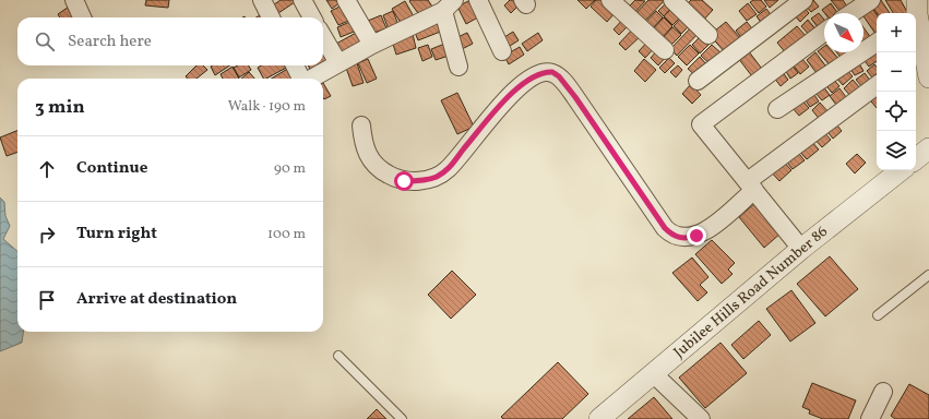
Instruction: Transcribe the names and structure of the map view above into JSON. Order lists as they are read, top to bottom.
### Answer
{
  "streets": {
    "street": ["Jubilee Hills Road Number 86"]
  },
  "north": "bottom right",
  "page": {
    "map_buttons": ["+", "−"],
    "search": "Search here",
    "heading": ["3 min", "Walk · 190 m"],
    "list": [
      ["Continue", "90 m"],
      ["Turn right", "100 m"],
      "Arrive at destination"
    ]
  }
}
